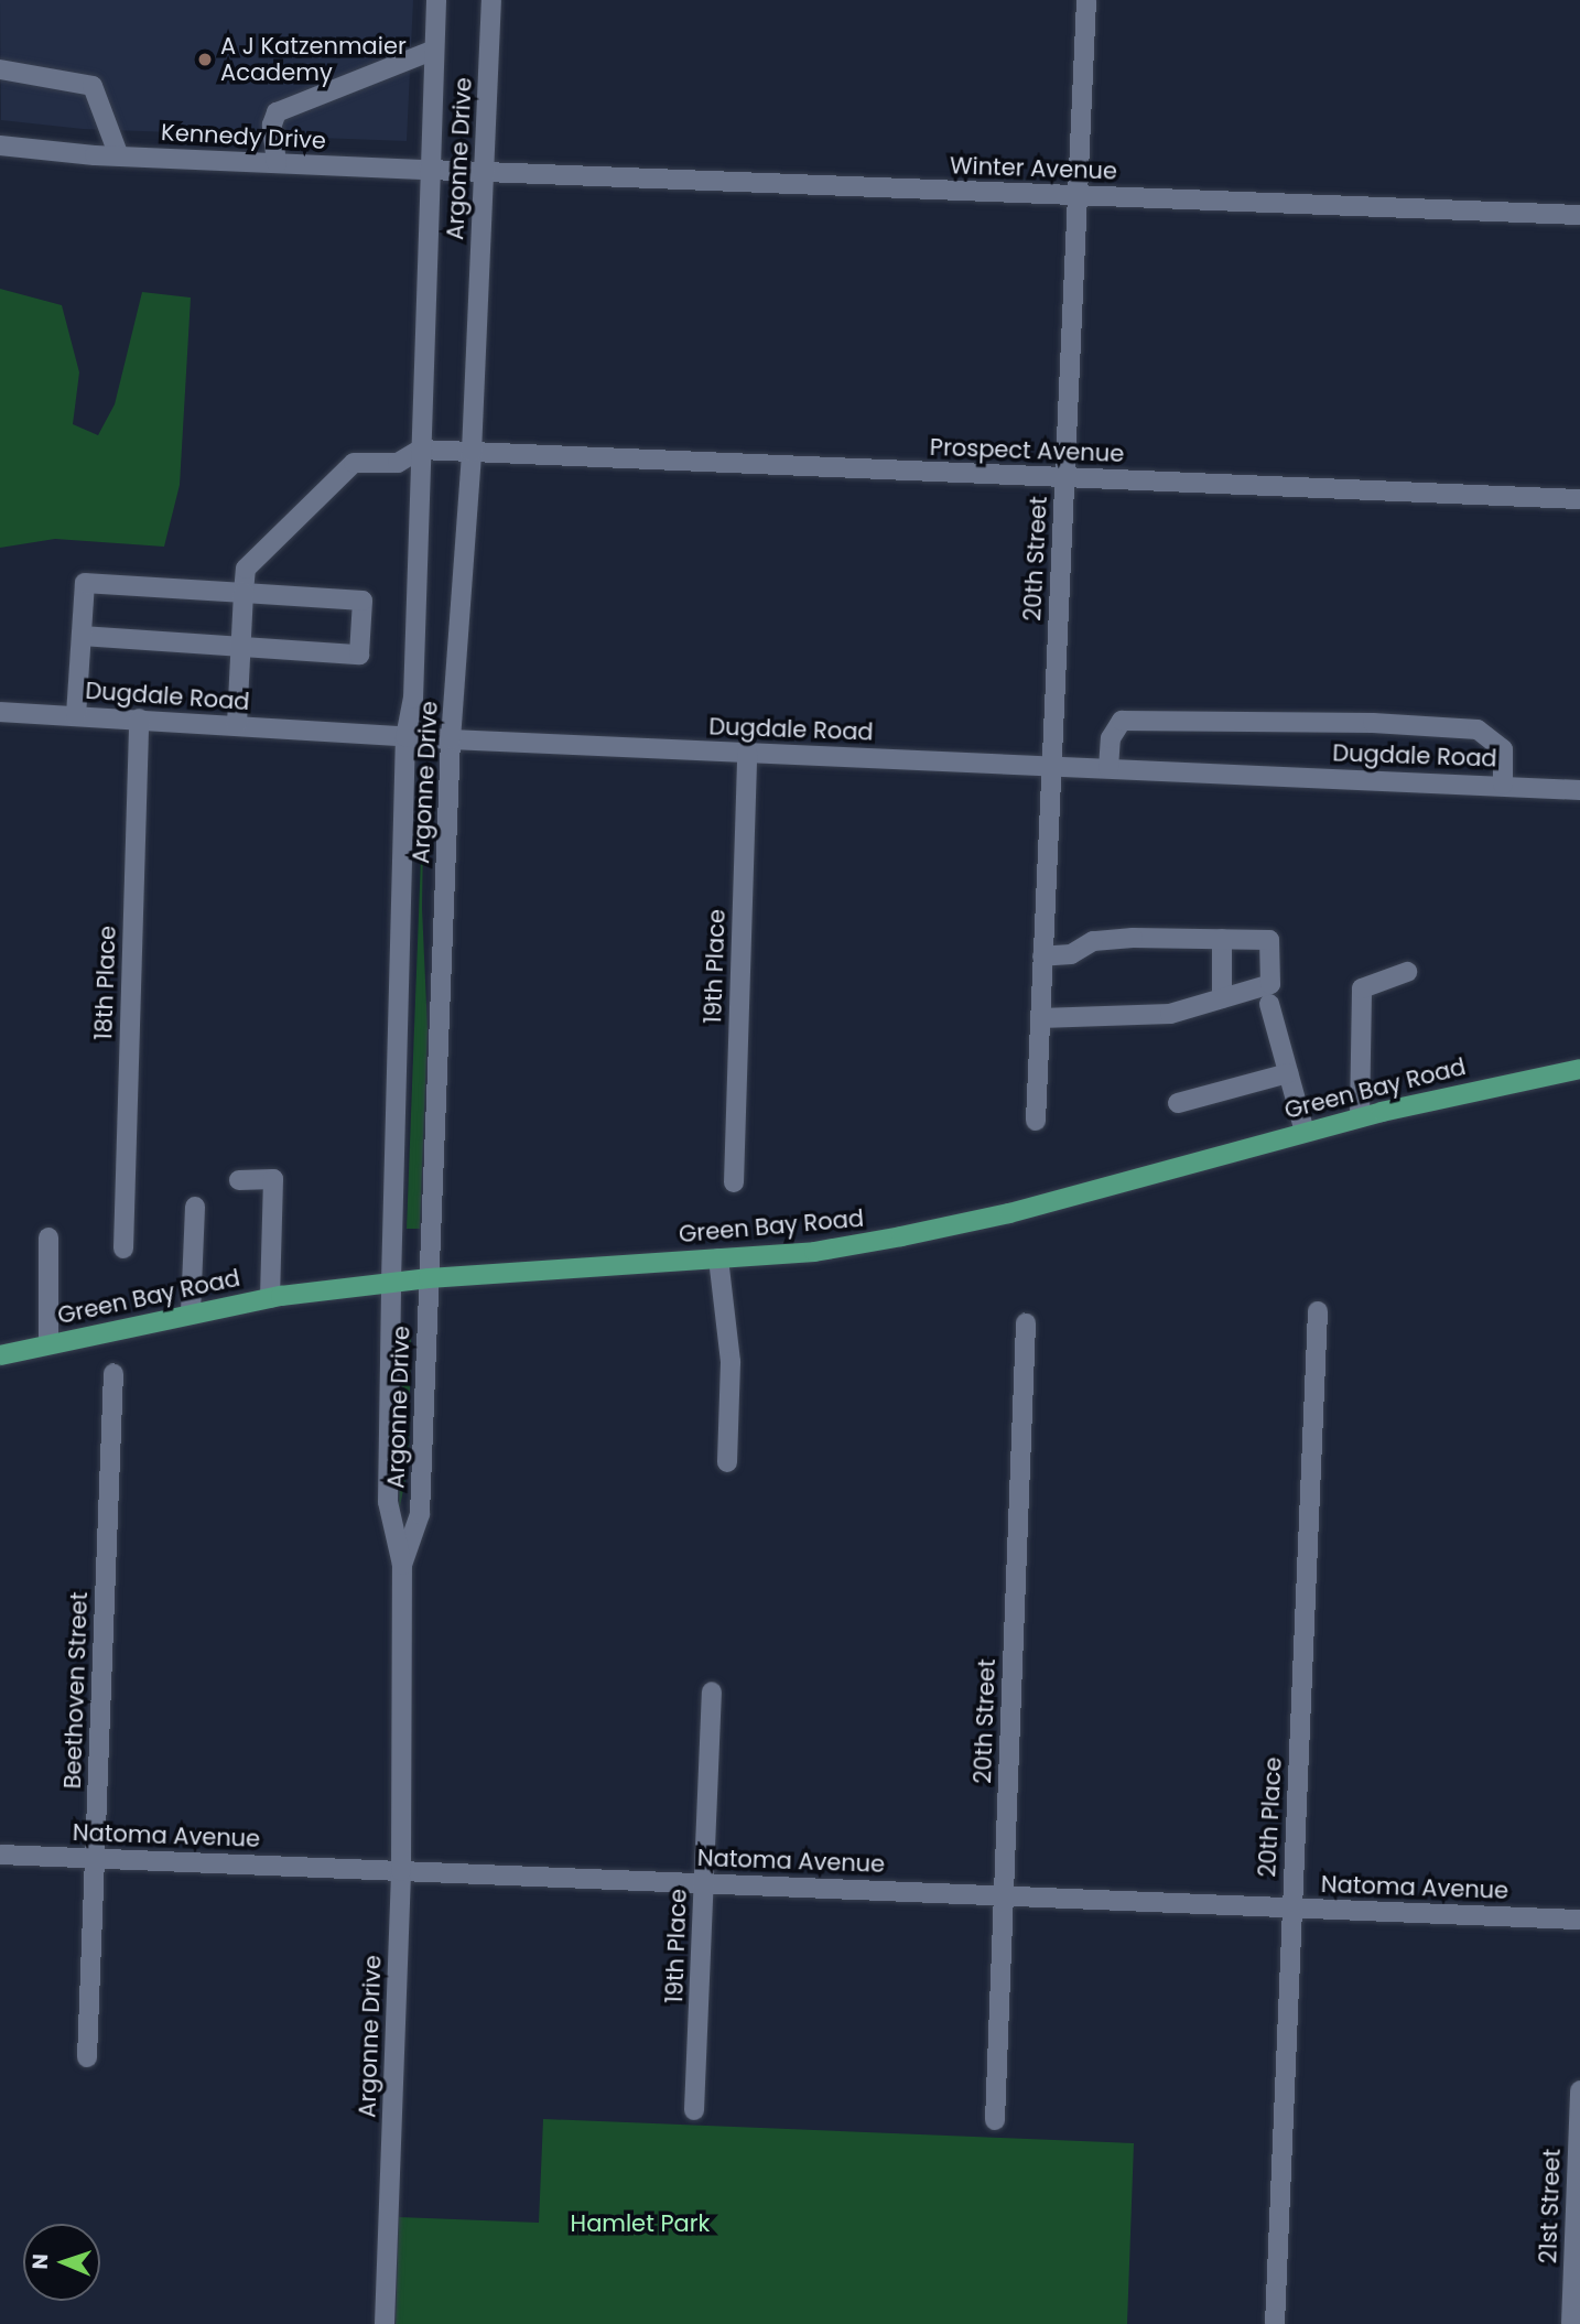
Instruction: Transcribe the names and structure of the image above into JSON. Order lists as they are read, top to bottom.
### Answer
{
  "streets": {
    "main road": ["Green Bay Road"],
    "street": [
      "Kennedy Drive",
      "Argonne Drive",
      "Winter Avenue",
      "Prospect Avenue",
      "20th Street",
      "Dugdale Road",
      "19th Place",
      "18th Place",
      "Beethoven Street",
      "20th Place",
      "Natoma Avenue",
      "21st Street"
    ]
  },
  "crossings": [
    ["Kennedy Drive", "Argonne Drive"],
    ["Kennedy Drive", "Winter Avenue"],
    ["Argonne Drive", "Winter Avenue"],
    ["Argonne Drive", "Prospect Avenue"],
    ["Argonne Drive", "Dugdale Road"],
    ["Argonne Drive", "Green Bay Road"],
    ["Argonne Drive", "Natoma Avenue"],
    ["Winter Avenue", "20th Street"],
    ["Prospect Avenue", "20th Street"],
    ["20th Street", "Dugdale Road"],
    ["20th Street", "Natoma Avenue"],
    ["Dugdale Road", "19th Place"],
    ["Dugdale Road", "18th Place"],
    ["19th Place", "Natoma Avenue"],
    ["Beethoven Street", "Natoma Avenue"],
    ["20th Place", "Natoma Avenue"]
  ],
  "parks": ["Hamlet Park"],
  "places": ["A J Katzenmaier Academy"],
  "north": "left"
}
